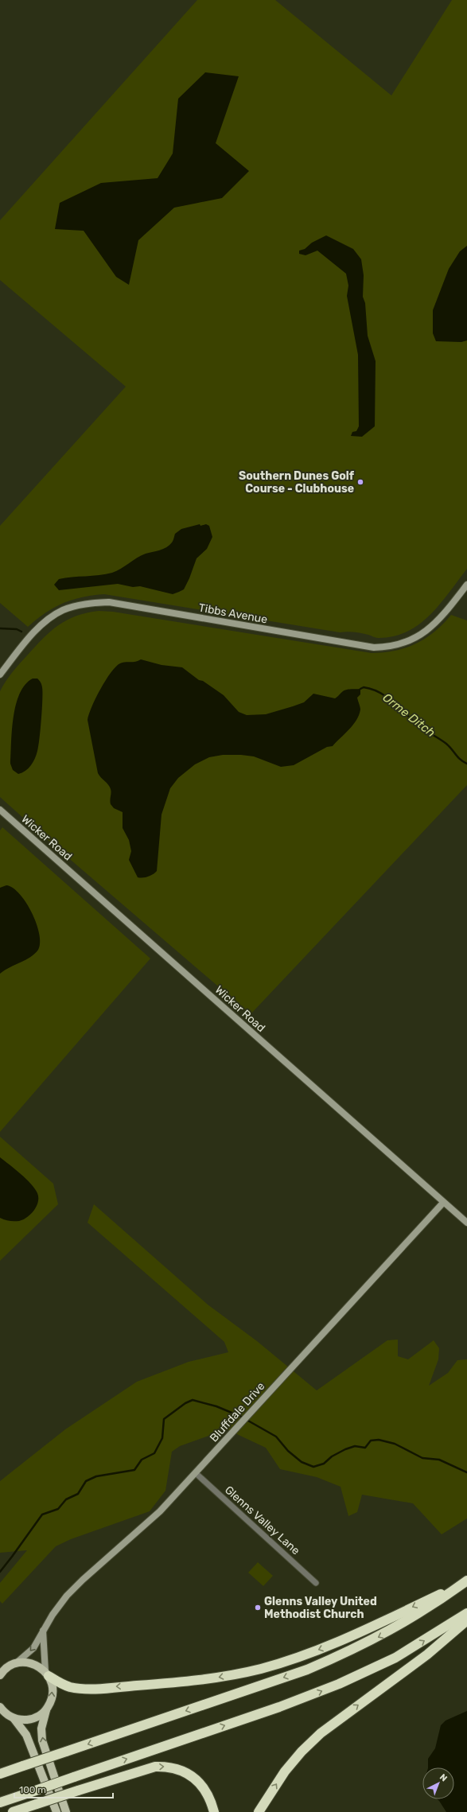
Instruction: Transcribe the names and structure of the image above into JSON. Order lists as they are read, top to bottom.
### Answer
{
  "streets": {
    "street": [
      "Tibbs Avenue",
      "Wicker Road",
      "Bluffdale Drive",
      "Glenns Valley Lane"
    ]
  },
  "crossings": [
    ["Wicker Road", "Bluffdale Drive"],
    ["Bluffdale Drive", "Glenns Valley Lane"]
  ],
  "water": ["Orme Ditch"],
  "places": ["Southern Dunes Golf Course - Clubhouse", "Glenns Valley United Methodist Church"],
  "scale_bar": "100 m",
  "north": "top right"
}
